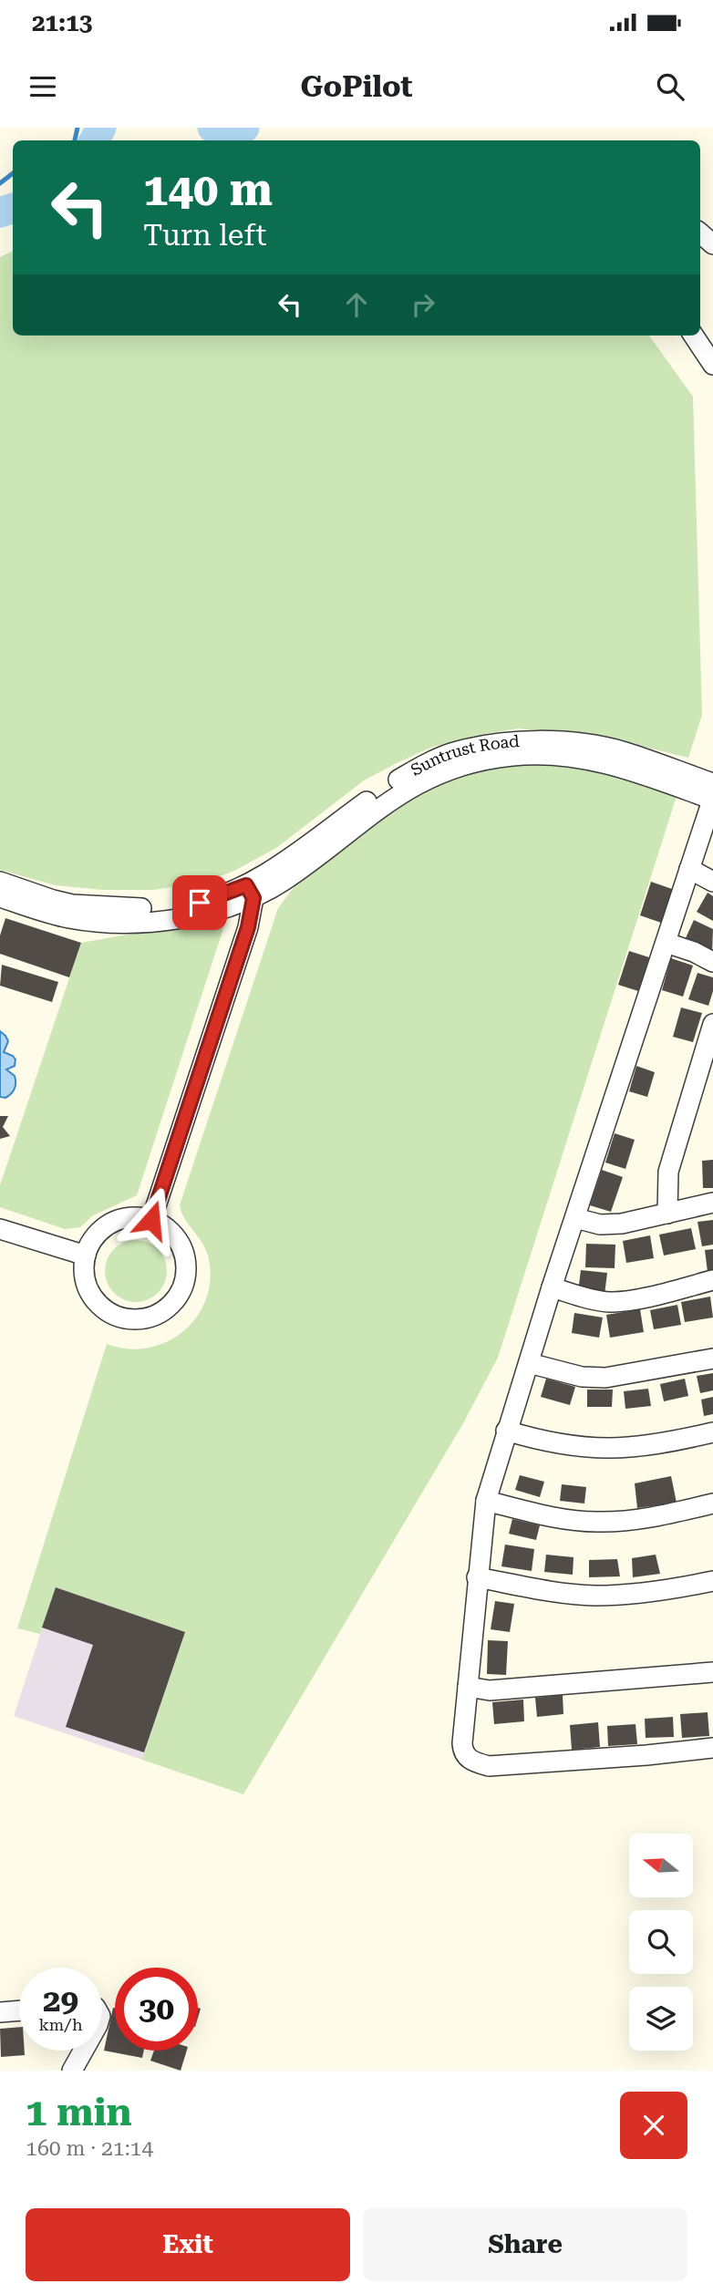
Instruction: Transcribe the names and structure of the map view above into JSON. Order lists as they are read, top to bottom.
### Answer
{
  "streets": {
    "street": ["Suntrust Road"]
  },
  "north": "left",
  "page": {
    "status": "21:13",
    "header": "GoPilot",
    "turn": ["140 m", "Turn left"],
    "speed": "29 km/h",
    "limit": "30",
    "heading": ["1 min", "160 m · 21:14"],
    "buttons": ["Exit", "Share"]
  }
}
